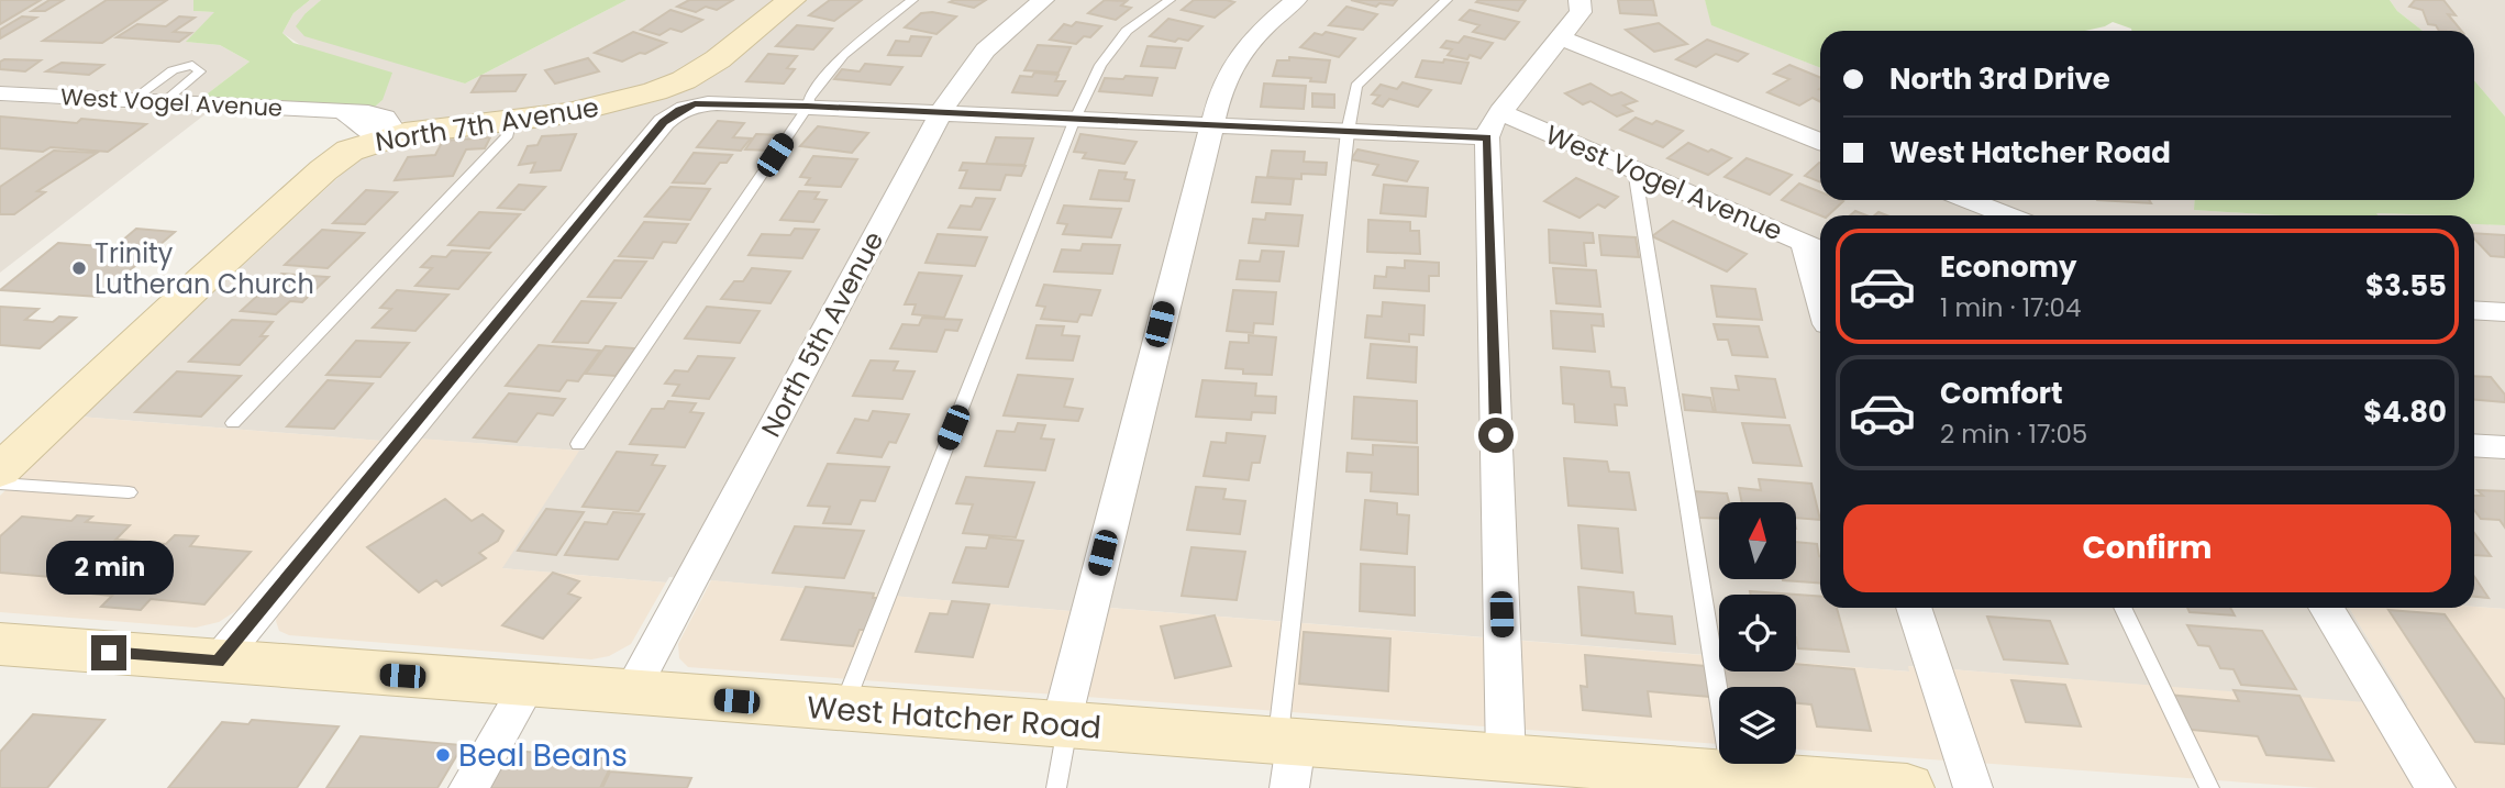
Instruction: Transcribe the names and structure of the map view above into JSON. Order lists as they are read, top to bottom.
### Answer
{
  "streets": {
    "street": [
      "West Vogel Avenue",
      "North 7th Avenue",
      "North 5th Avenue",
      "West Hatcher Road"
    ]
  },
  "crossings": [
    ["West Vogel Avenue", "North 7th Avenue"],
    ["West Vogel Avenue", "North 5th Avenue"],
    ["West Vogel Avenue", "West Hatcher Road"],
    ["North 5th Avenue", "West Hatcher Road"]
  ],
  "places": ["Trinity Lutheran Church", "Beal Beans"],
  "north": "top",
  "page": {
    "banner": ["North 3rd Drive", "West Hatcher Road"],
    "list": [
      {
        "name": "Economy",
        "note": "1 min · 17:04",
        "value": "$3.55"
      },
      {
        "name": "Comfort",
        "note": "2 min · 17:05",
        "value": "$4.80"
      }
    ],
    "buttons": "Confirm",
    "bubble": "2 min"
  }
}
